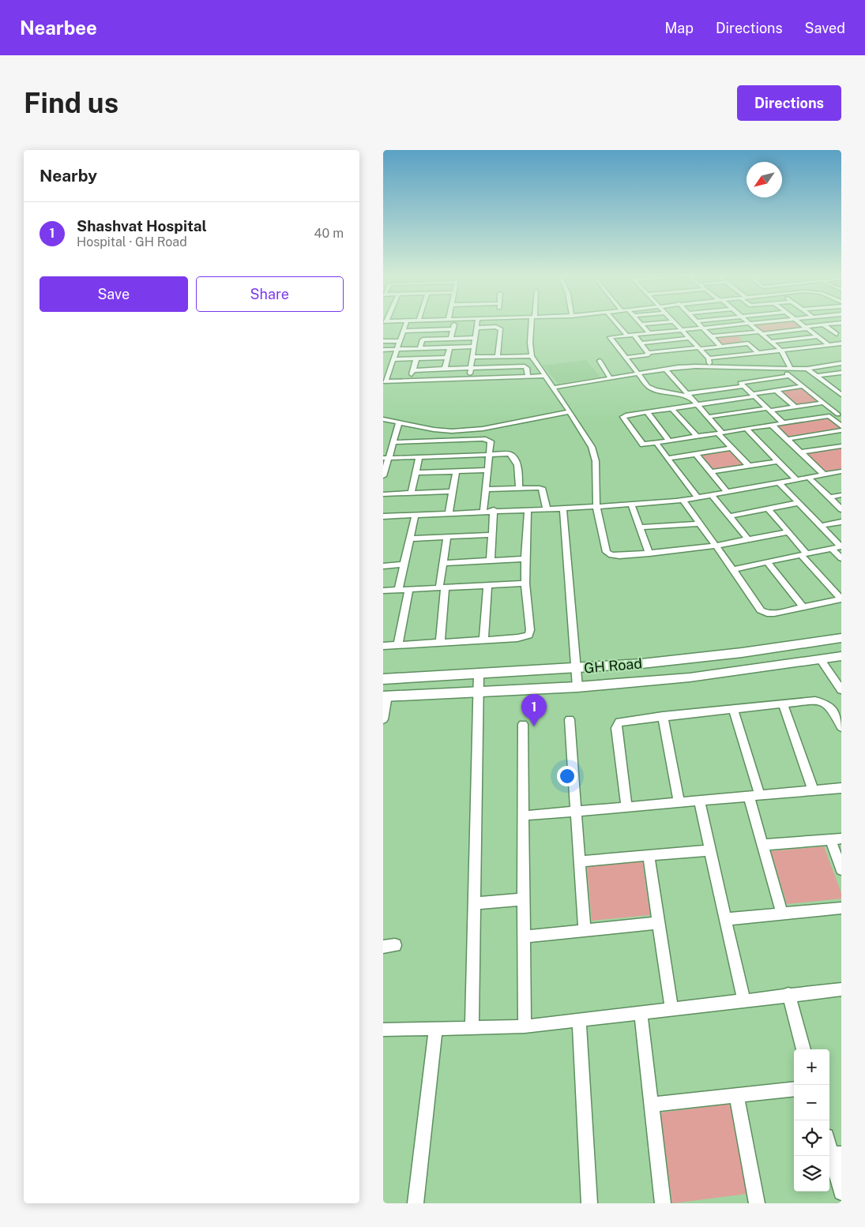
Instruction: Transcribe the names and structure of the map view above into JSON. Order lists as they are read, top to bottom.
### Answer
{
  "streets": {
    "main road": ["GH Road"]
  },
  "north": "bottom left",
  "page": {
    "header": "Nearbee",
    "nav": ["Map", "Directions", "Saved"],
    "buttons": [
      "Directions",
      ["Save", "Share"]
    ],
    "title": "Find us",
    "heading": "Nearby",
    "list": [
      {
        "mark": "1",
        "name": "Shashvat Hospital",
        "note": "Hospital · GH Road",
        "value": "40 m"
      }
    ],
    "pins": "1",
    "map_buttons": ["+", "−"]
  }
}
